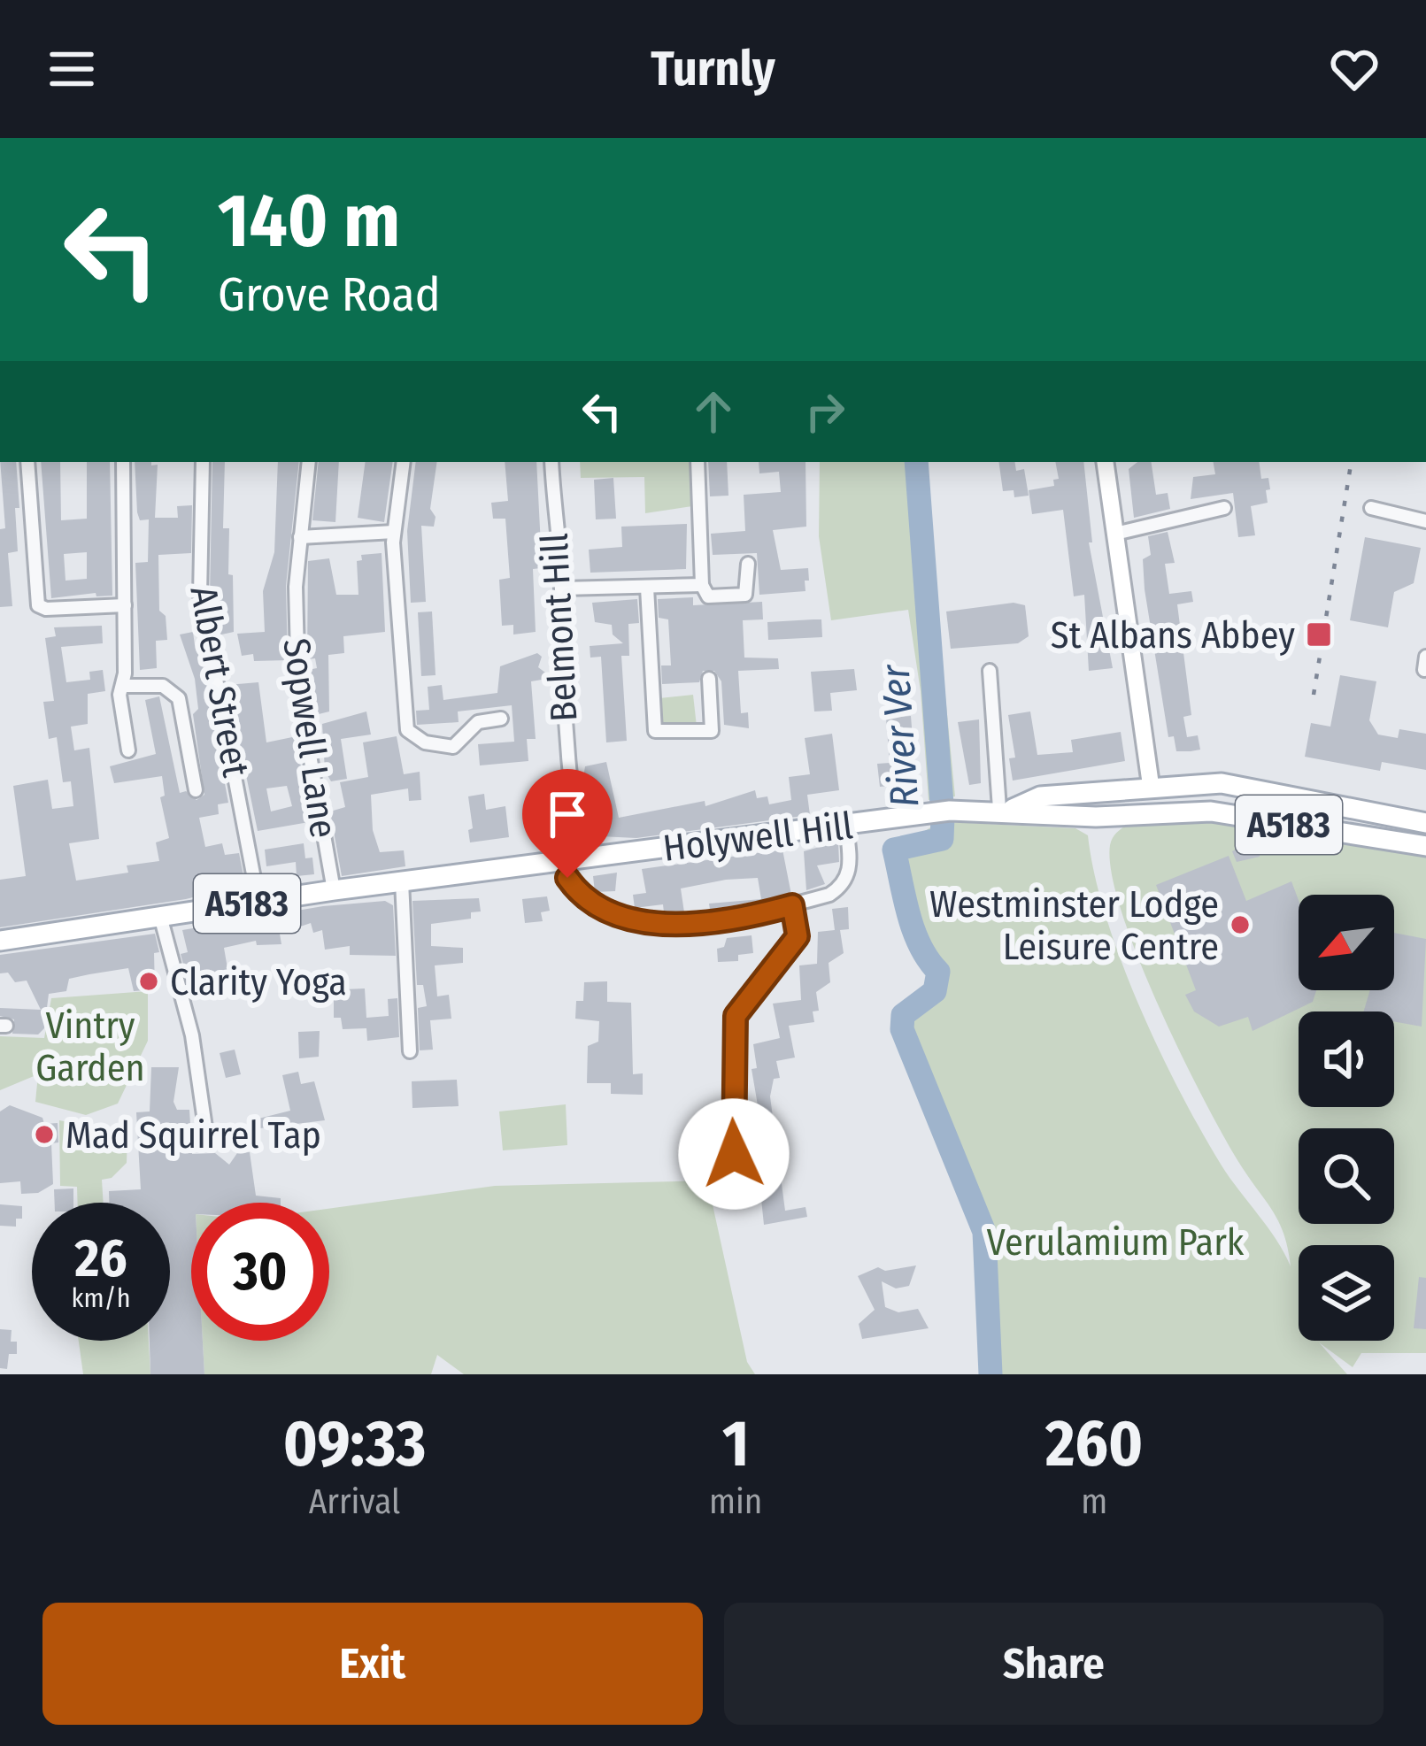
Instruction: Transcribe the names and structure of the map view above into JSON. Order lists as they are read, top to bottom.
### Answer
{
  "streets": {
    "main road": ["A5183", "Holywell Hill"],
    "street": ["Belmont Hill", "Albert Street", "Sopwell Lane"]
  },
  "crossings": [
    ["Belmont Hill", "Holywell Hill"],
    ["Albert Street", "Holywell Hill"],
    ["Sopwell Lane", "Holywell Hill"]
  ],
  "water": ["River Ver"],
  "parks": ["Vintry Garden", "Verulamium Park"],
  "places": {
    "transit": ["St Albans Abbey"],
    "other": ["Westminster Lodge Leisure Centre", "Clarity Yoga", "Mad Squirrel Tap"]
  },
  "north": "bottom left",
  "page": {
    "header": "Turnly",
    "turn": ["140 m", "Grove Road"],
    "speed": "26 km/h",
    "limit": "30",
    "eta": [
      "09:33",
      "Arrival",
      "1",
      "min",
      "260",
      "m"
    ],
    "buttons": ["Exit", "Share"]
  }
}
